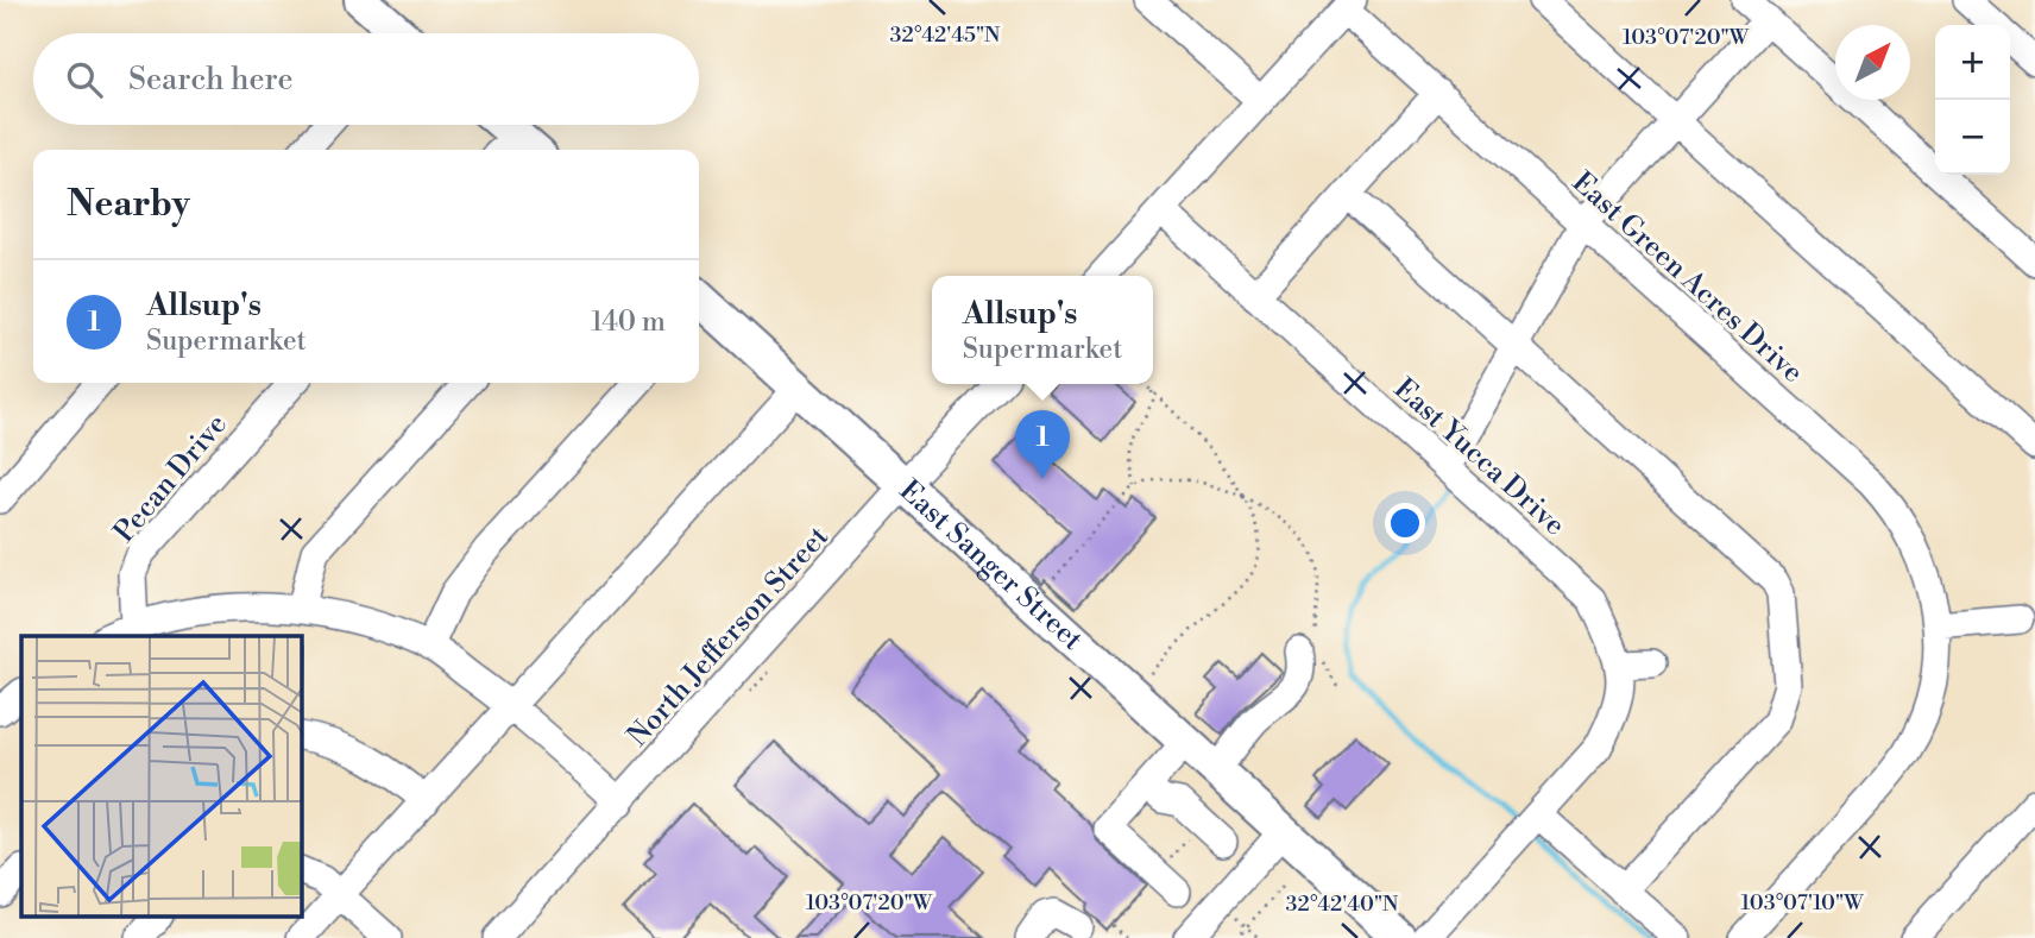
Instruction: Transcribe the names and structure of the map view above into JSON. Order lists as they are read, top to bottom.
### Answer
{
  "streets": {
    "main road": ["East Sanger Street"],
    "street": [
      "East Green Acres Drive",
      "East Yucca Drive",
      "Pecan Drive",
      "North Jefferson Street"
    ]
  },
  "crossings": [
    ["East Sanger Street", "North Jefferson Street"]
  ],
  "north": "top right",
  "page": {
    "map_buttons": ["+", "−"],
    "search": "Search here",
    "heading": "Nearby",
    "list": [
      {
        "mark": "1",
        "name": "Allsup's",
        "note": "Supermarket",
        "value": "140 m"
      }
    ],
    "popup": ["Allsup's", "Supermarket"],
    "pins": "1"
  },
  "coordinates": [
    "32°42'45\"N",
    "103°07'20\"W",
    "103°07'10\"W",
    "32°42'40\"N"
  ]
}
